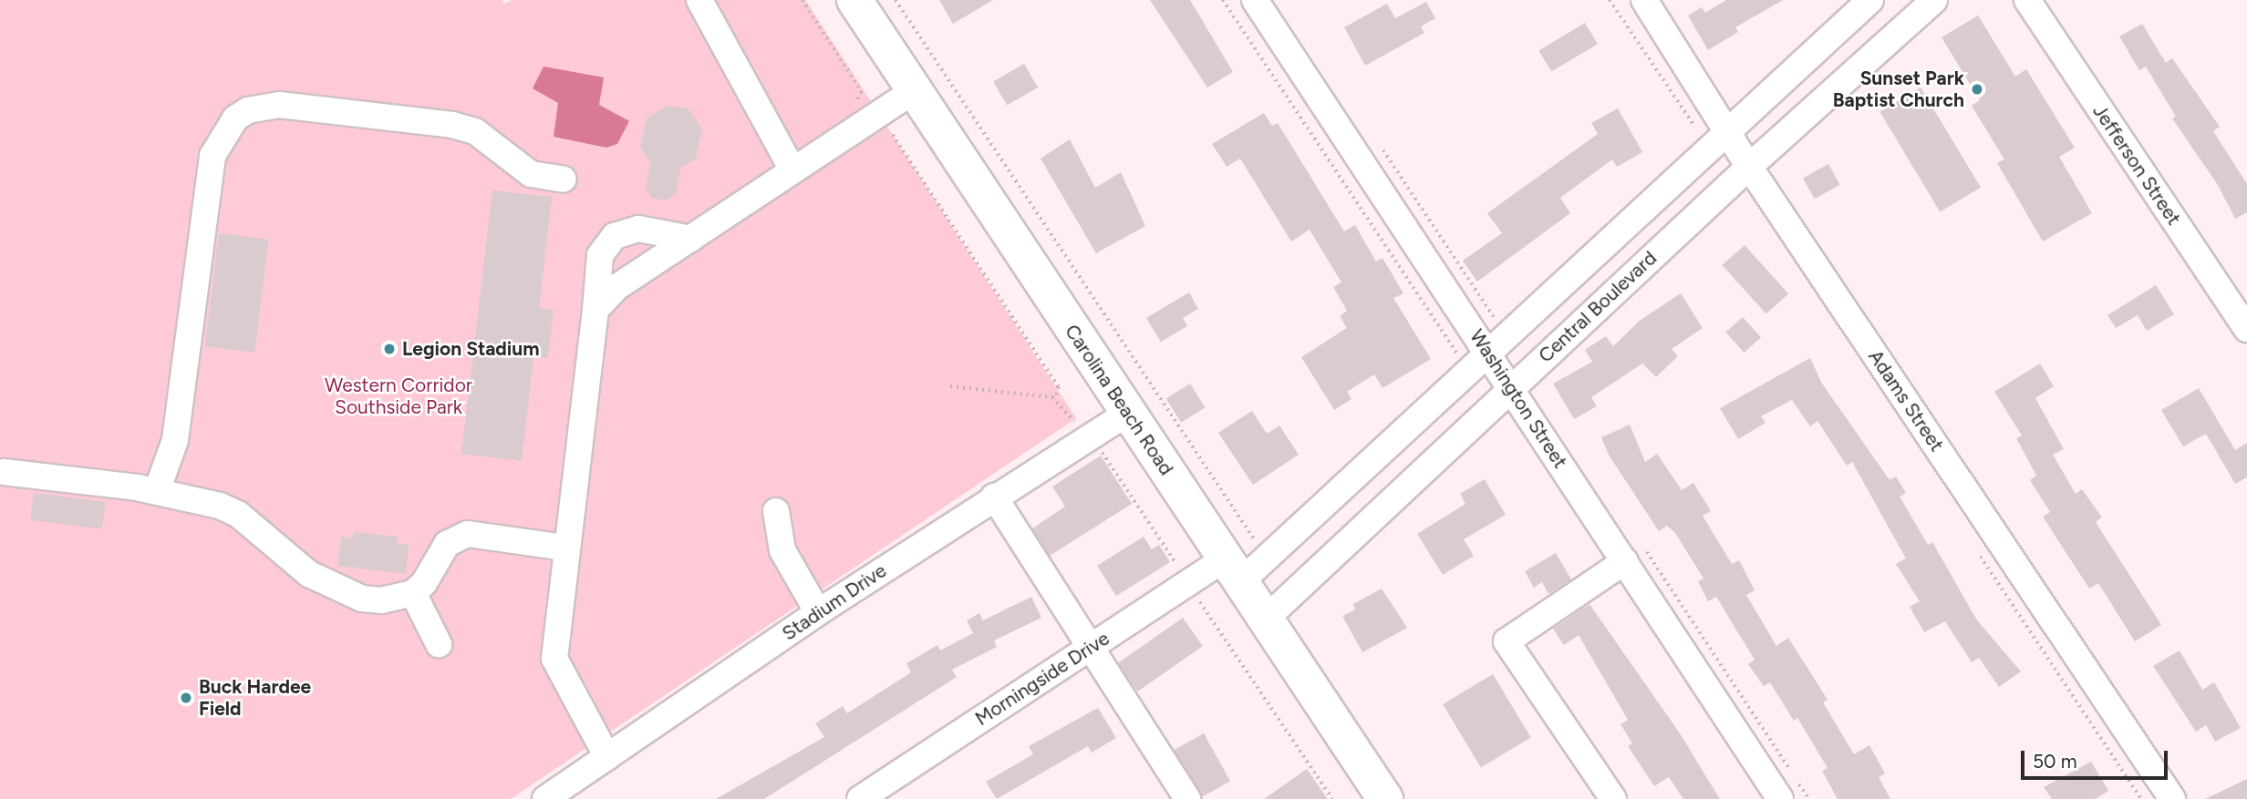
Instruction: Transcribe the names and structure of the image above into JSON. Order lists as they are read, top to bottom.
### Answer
{
  "streets": {
    "highway": ["Carolina Beach Road"],
    "street": [
      "Jefferson Street",
      "Central Boulevard",
      "Washington Street",
      "Adams Street",
      "Stadium Drive",
      "Morningside Drive"
    ]
  },
  "crossings": [
    ["Central Boulevard", "Washington Street"],
    ["Central Boulevard", "Carolina Beach Road"],
    ["Central Boulevard", "Adams Street"],
    ["Carolina Beach Road", "Stadium Drive"],
    ["Carolina Beach Road", "Morningside Drive"]
  ],
  "parks": ["Western Corridor Southside Park"],
  "places": ["Sunset Park Baptist Church", "Legion Stadium", "Buck Hardee Field"],
  "scale_bar": "50 m"
}
